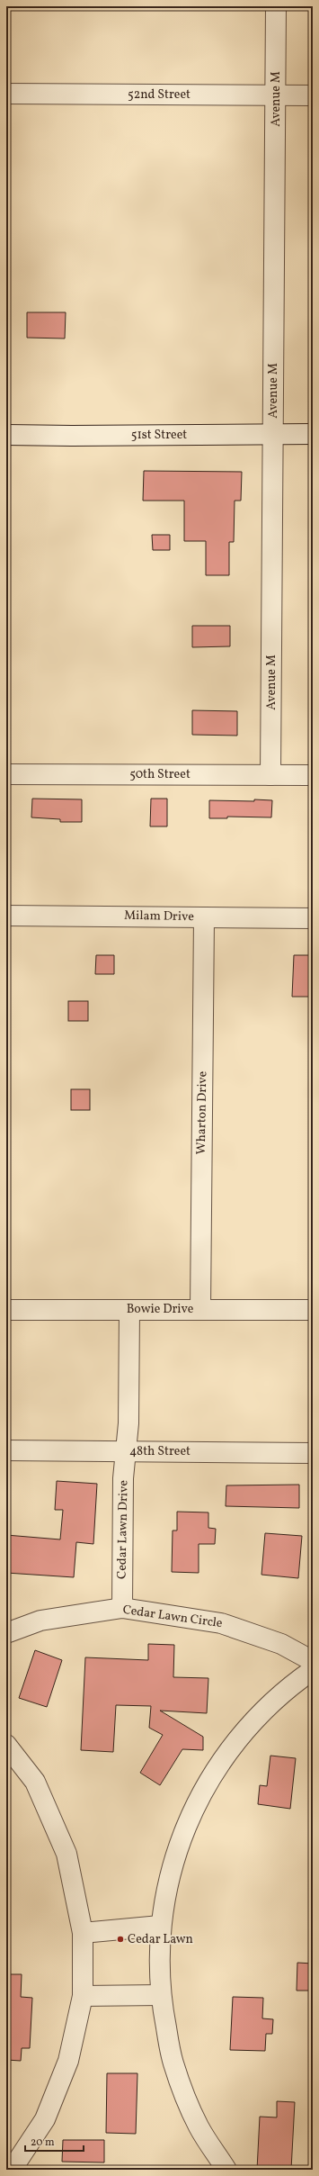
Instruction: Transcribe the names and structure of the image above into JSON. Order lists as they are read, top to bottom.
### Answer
{
  "streets": {
    "street": [
      "52nd Street",
      "Avenue M",
      "51st Street",
      "50th Street",
      "Milam Drive",
      "Wharton Drive",
      "Bowie Drive",
      "48th Street",
      "Cedar Lawn Drive",
      "Cedar Lawn Circle"
    ]
  },
  "crossings": [
    ["52nd Street", "Avenue M"],
    ["Avenue M", "51st Street"],
    ["Avenue M", "50th Street"],
    ["Milam Drive", "Wharton Drive"],
    ["Wharton Drive", "Bowie Drive"],
    ["48th Street", "Cedar Lawn Drive"],
    ["Cedar Lawn Drive", "Cedar Lawn Circle"]
  ],
  "places": ["Cedar Lawn"],
  "scale_bar": "20 m"
}
